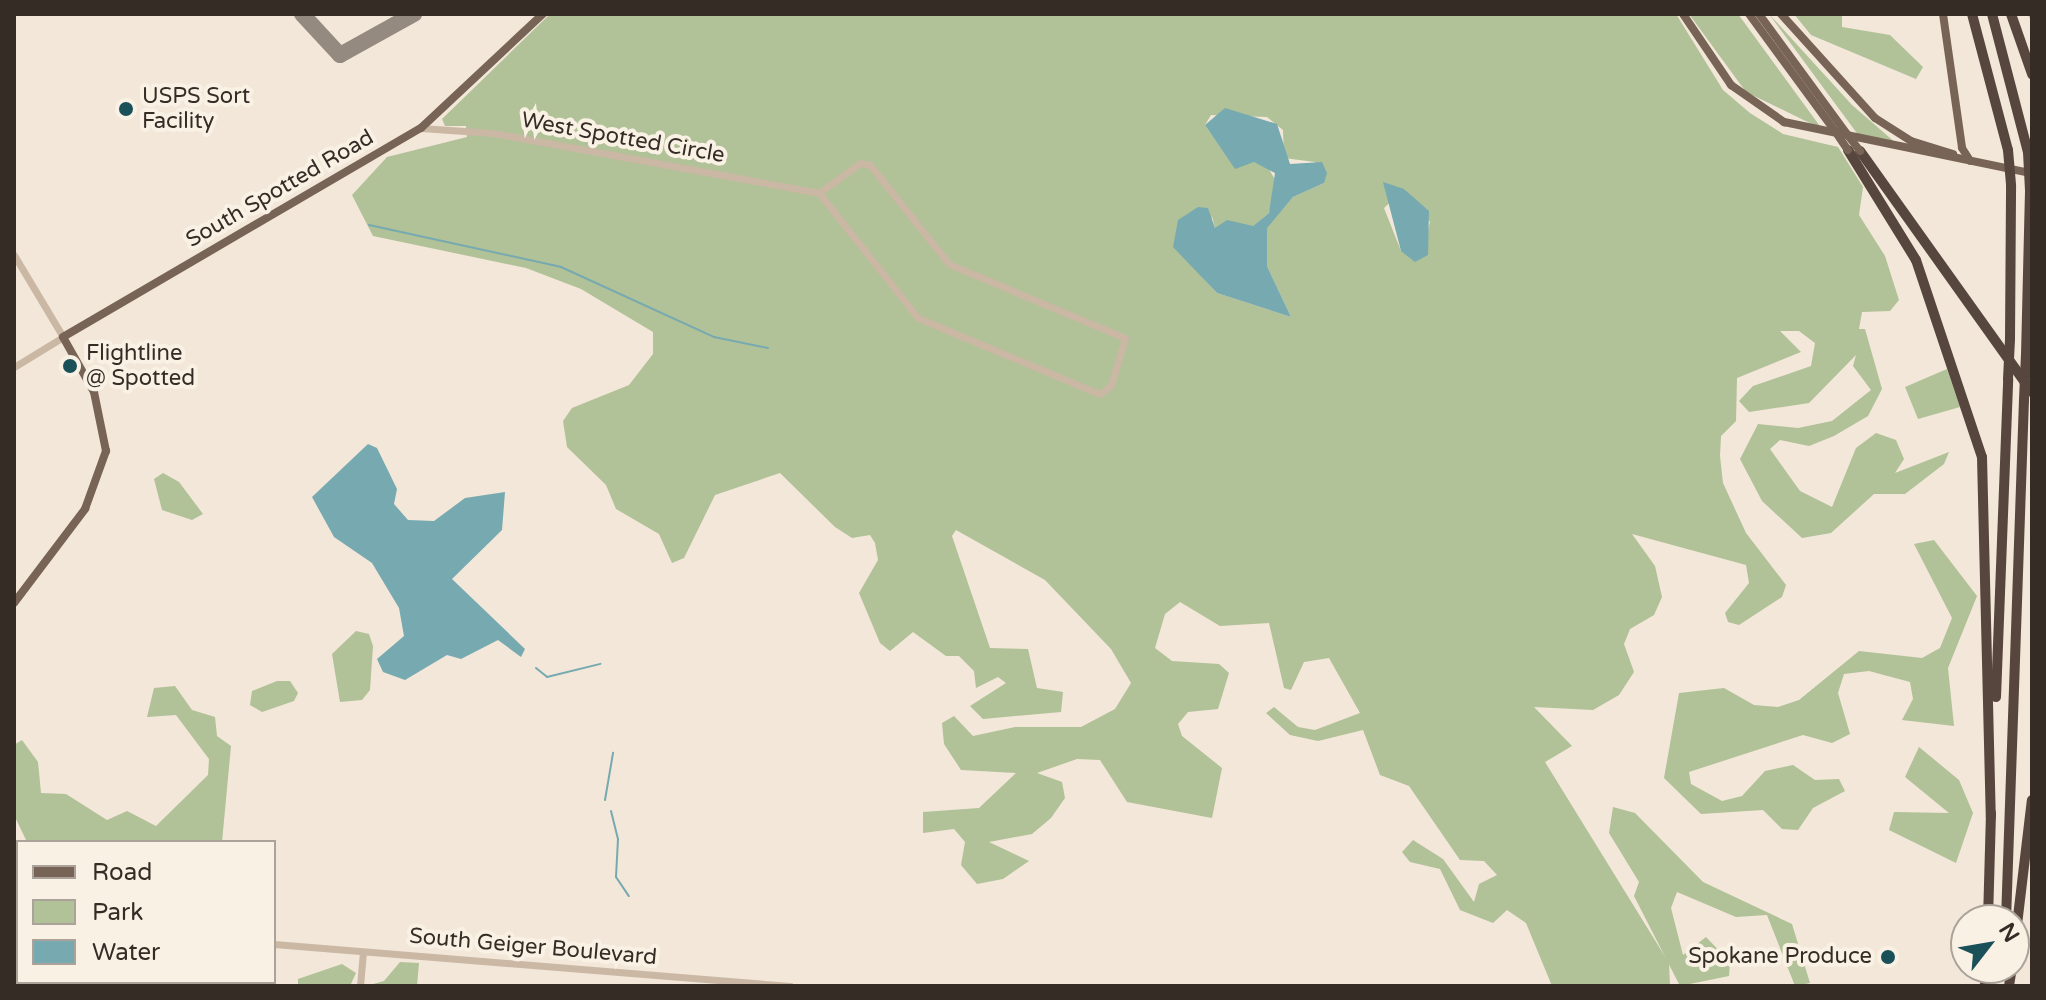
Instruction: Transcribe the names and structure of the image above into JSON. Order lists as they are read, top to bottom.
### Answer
{
  "streets": {
    "main road": ["South Spotted Road"],
    "street": ["West Spotted Circle", "South Geiger Boulevard"]
  },
  "crossings": [
    ["West Spotted Circle", "South Spotted Road"]
  ],
  "places": ["USPS Sort Facility", "Flightline @ Spotted", "Spokane Produce"],
  "legend": ["Road", "Park", "Water"],
  "north": "top right"
}
